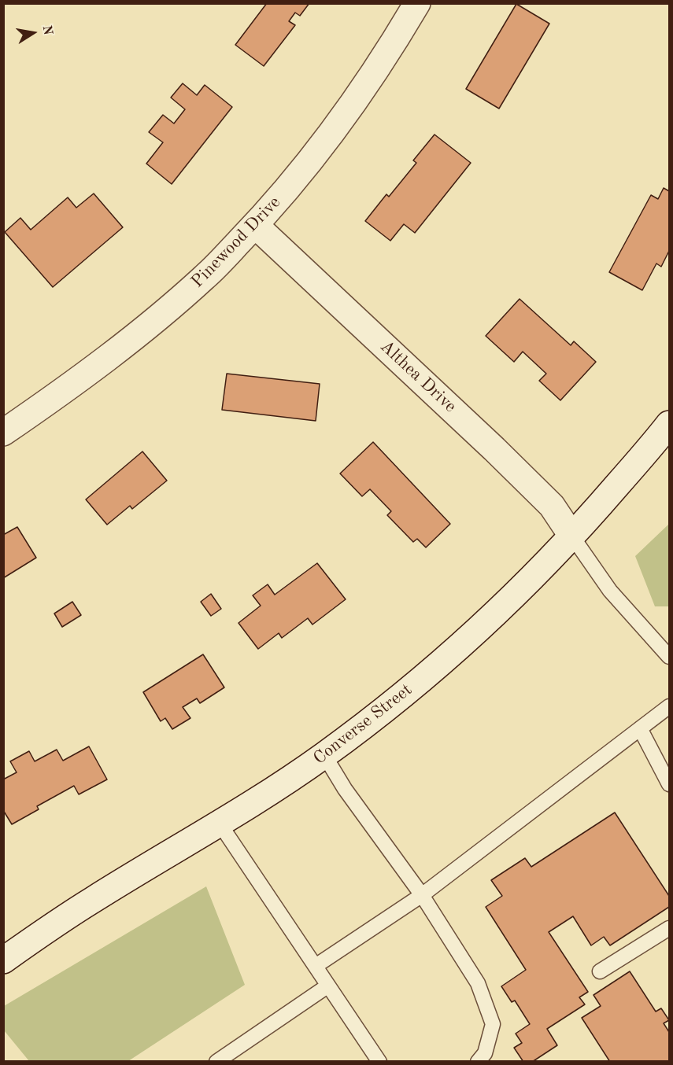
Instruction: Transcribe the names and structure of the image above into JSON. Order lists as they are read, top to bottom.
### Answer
{
  "streets": {
    "street": ["Pinewood Drive", "Althea Drive", "Converse Street"]
  },
  "crossings": [
    ["Pinewood Drive", "Althea Drive"],
    ["Althea Drive", "Converse Street"]
  ],
  "north": "right"
}
